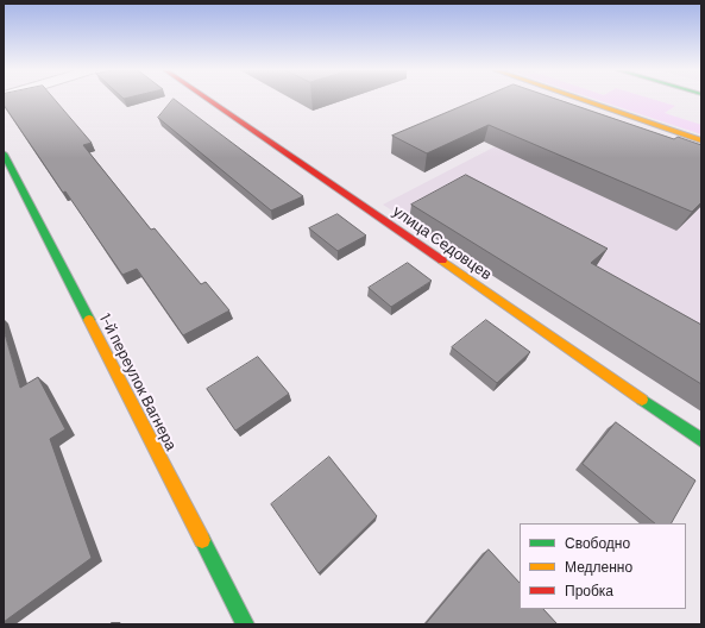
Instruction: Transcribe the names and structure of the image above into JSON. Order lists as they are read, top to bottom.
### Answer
{
  "streets": {
    "street": ["улица Седовцев", "1-й переулок Вагнера"]
  },
  "legend": ["Свободно", "Медленно", "Пробка"]
}
